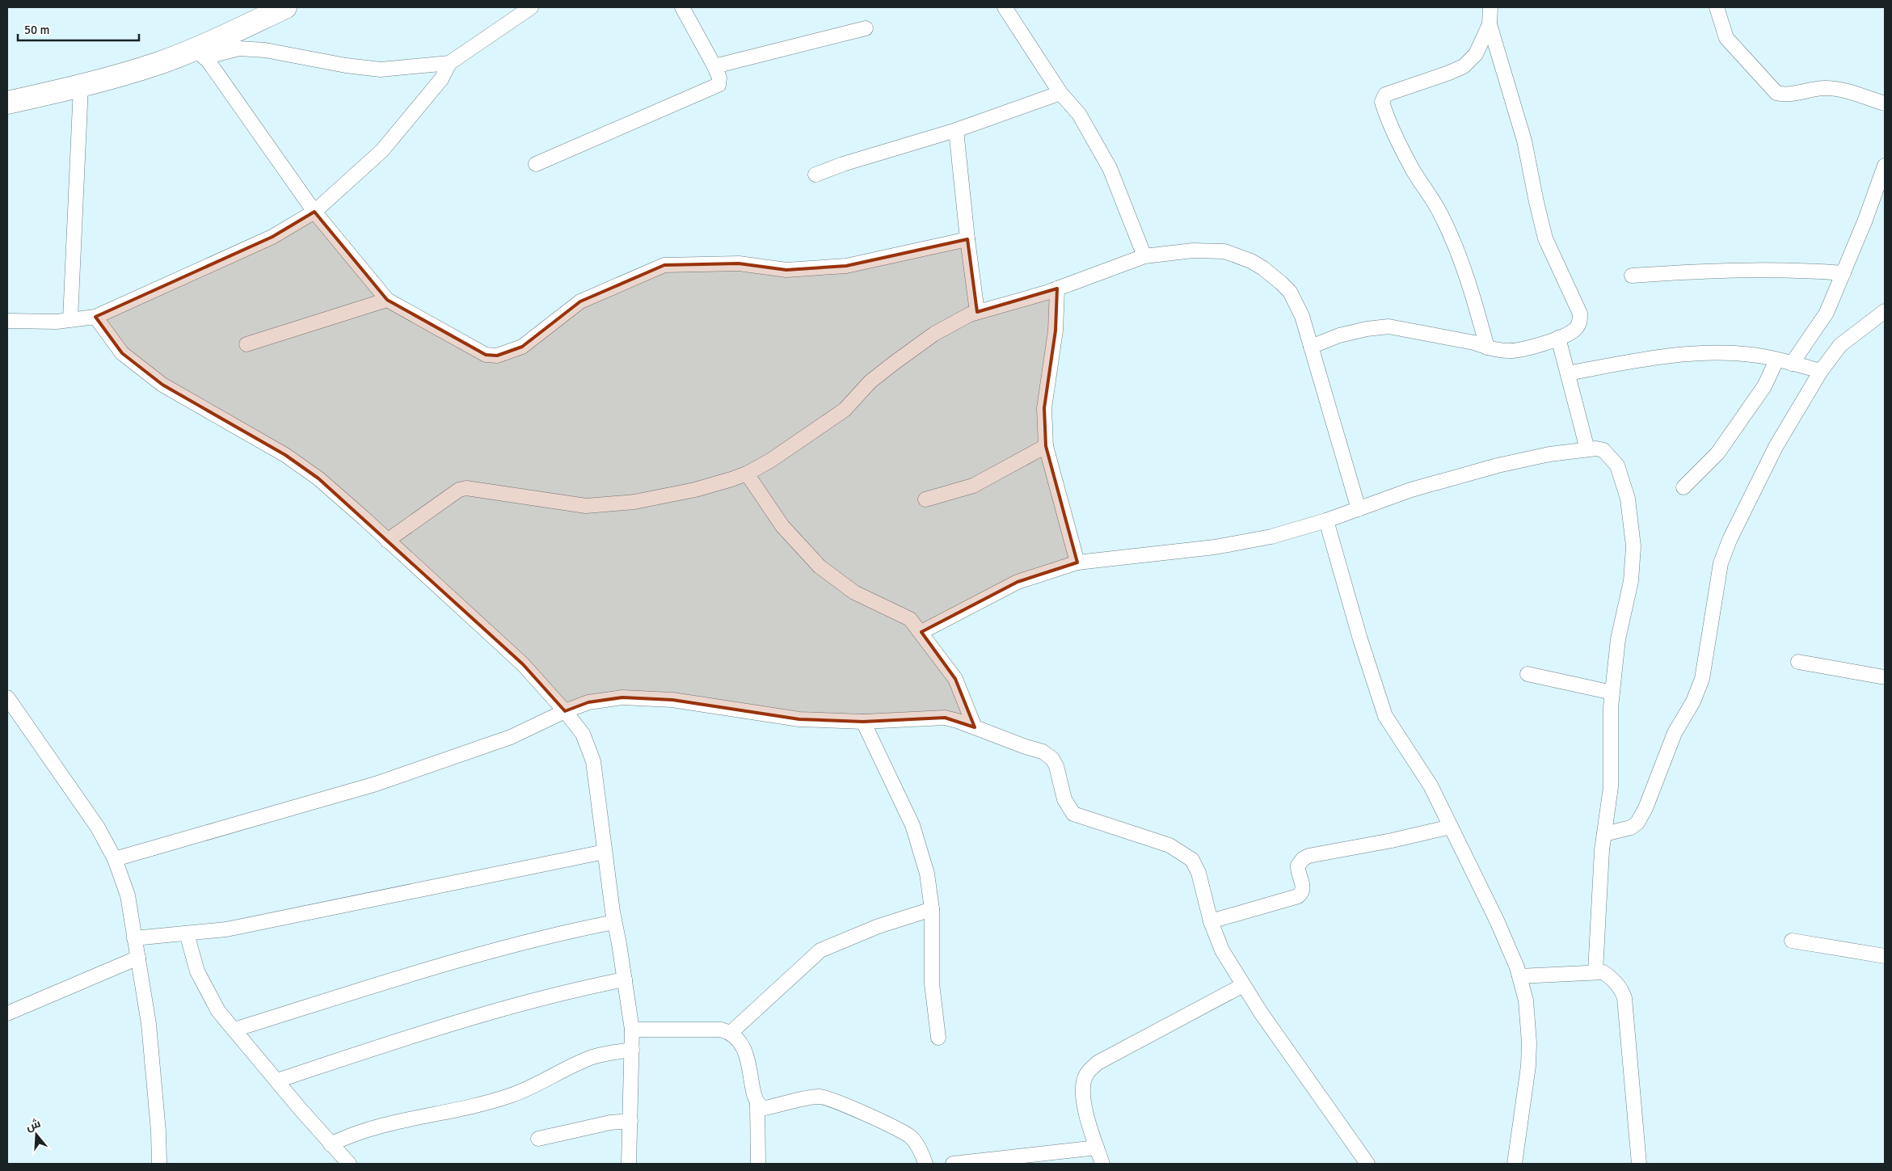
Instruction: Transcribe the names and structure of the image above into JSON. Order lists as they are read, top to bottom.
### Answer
{
  "scale_bar": "50 m",
  "north": "top"
}
